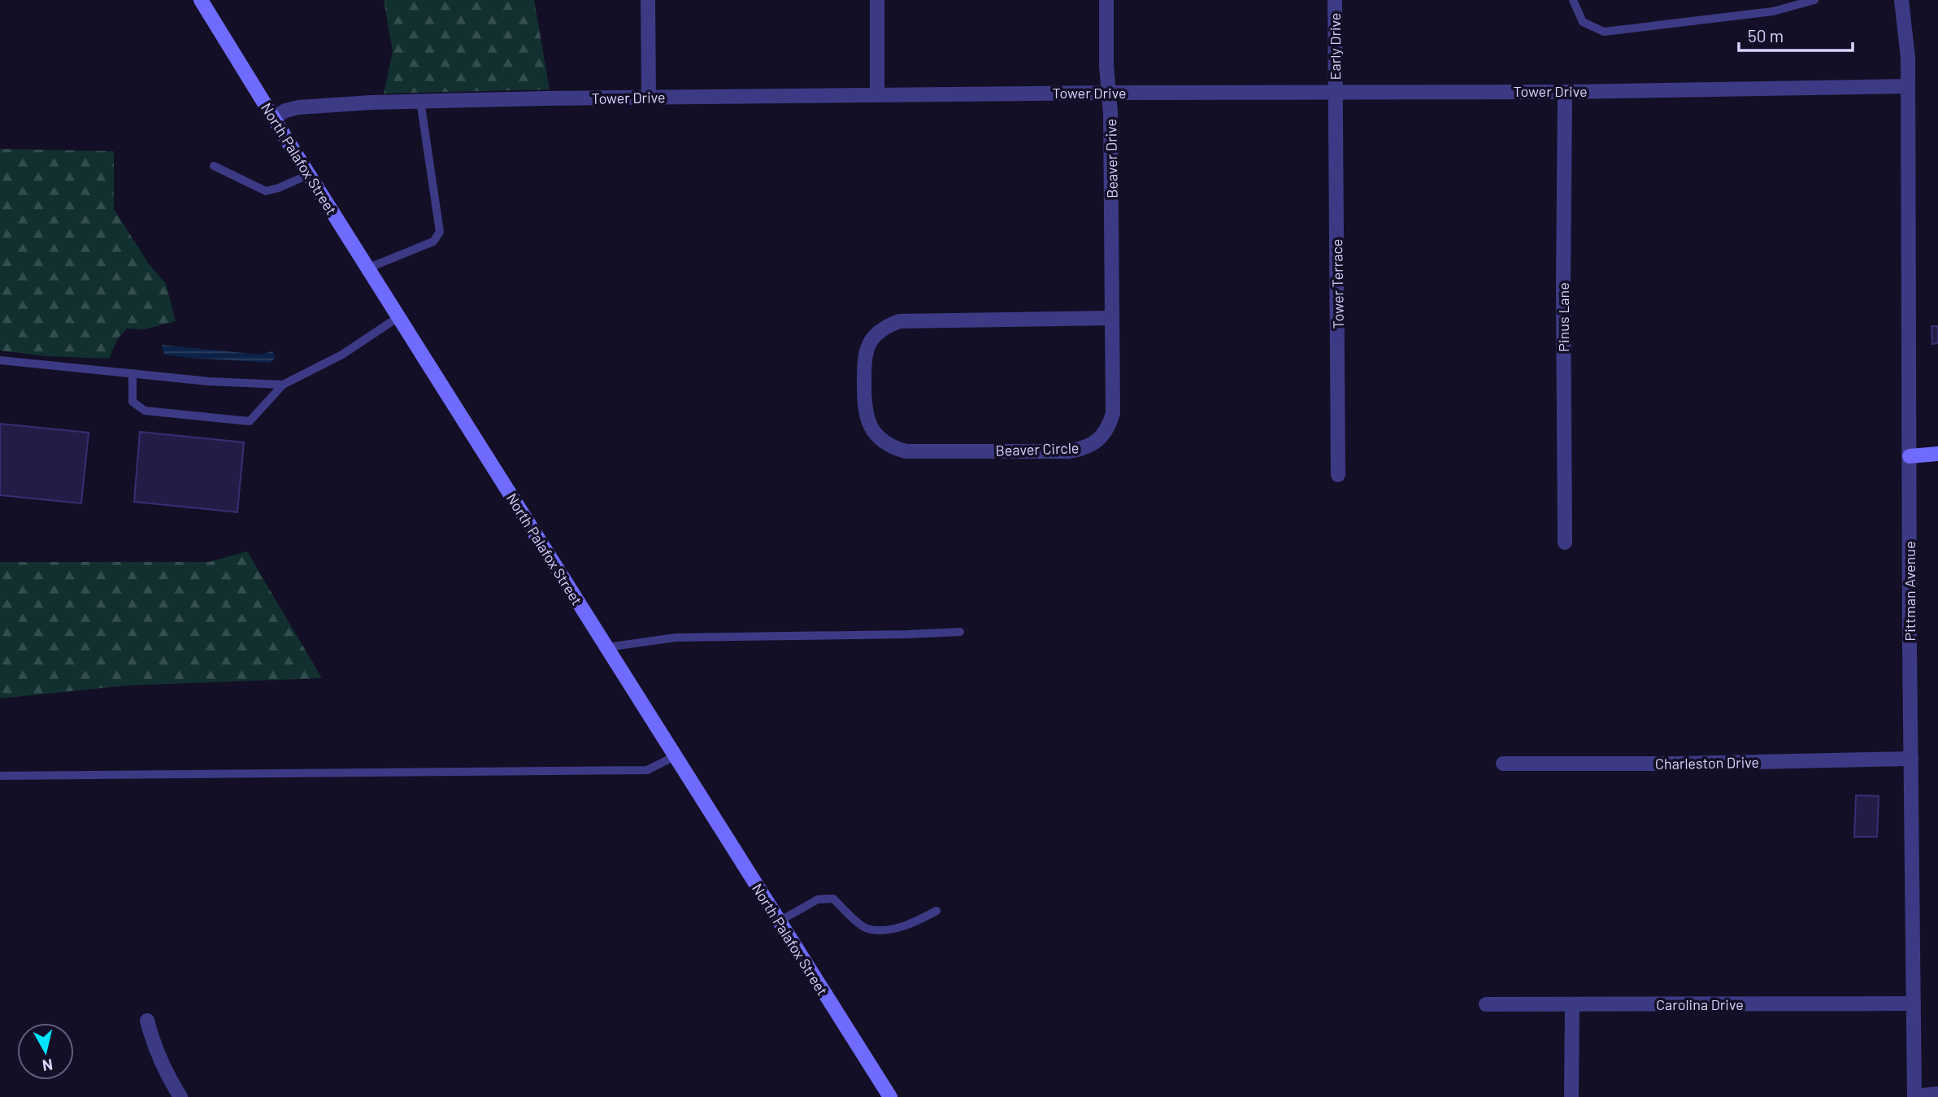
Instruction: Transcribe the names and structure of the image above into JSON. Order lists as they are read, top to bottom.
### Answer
{
  "streets": {
    "main road": ["North Palafox Street"],
    "street": [
      "Early Drive",
      "Tower Drive",
      "Beaver Drive",
      "Tower Terrace",
      "Pinus Lane",
      "Beaver Circle",
      "Pittman Avenue",
      "Charleston Drive",
      "Carolina Drive"
    ]
  },
  "crossings": [
    ["Early Drive", "Tower Drive"],
    ["Early Drive", "Tower Terrace"],
    ["Tower Drive", "North Palafox Street"],
    ["Tower Drive", "Beaver Drive"],
    ["Tower Drive", "Tower Terrace"],
    ["Tower Drive", "Pinus Lane"],
    ["Tower Drive", "Pittman Avenue"],
    ["Beaver Drive", "Beaver Circle"],
    ["Pittman Avenue", "Charleston Drive"],
    ["Pittman Avenue", "Carolina Drive"]
  ],
  "scale_bar": "50 m",
  "north": "bottom"
}
